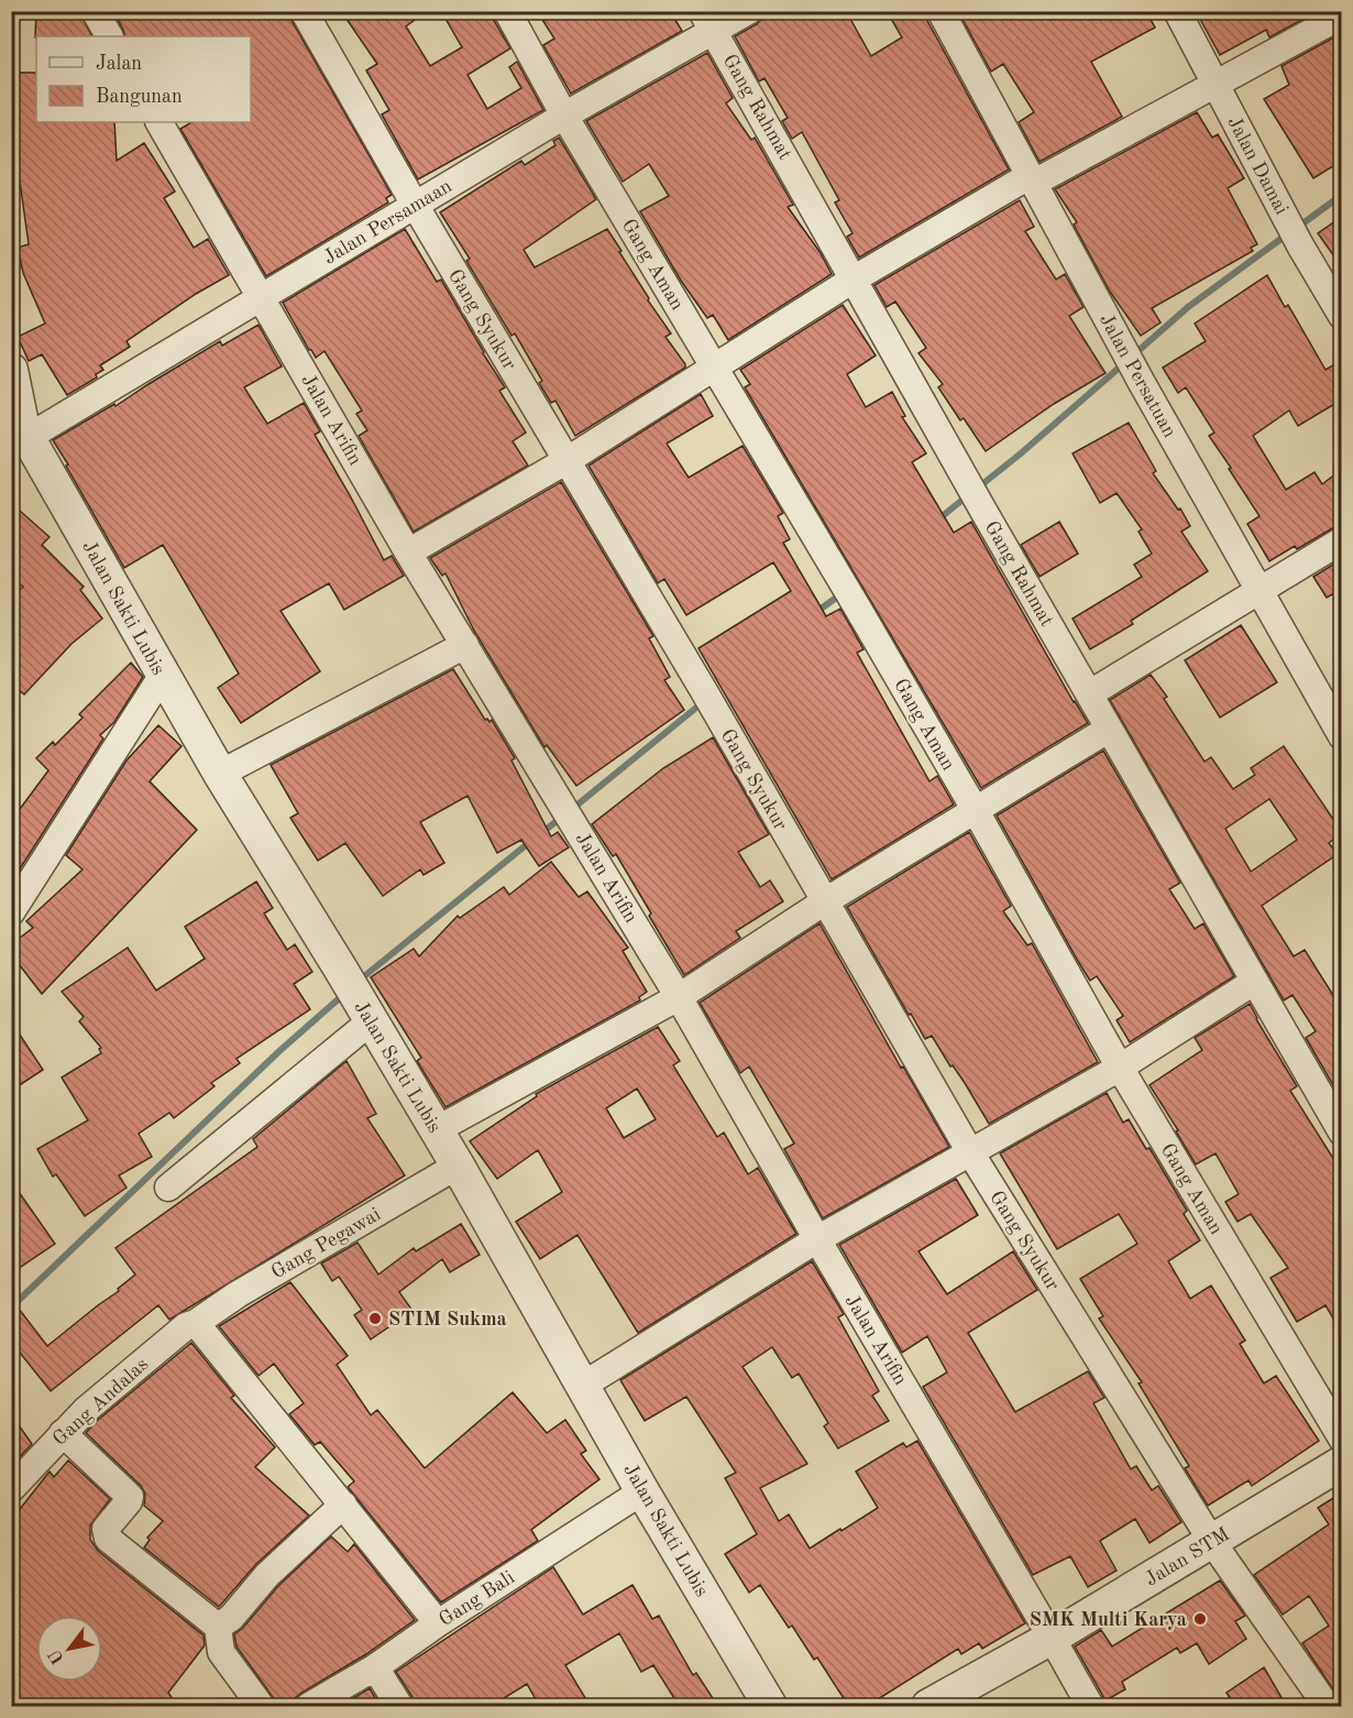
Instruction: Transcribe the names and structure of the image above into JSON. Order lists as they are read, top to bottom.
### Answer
{
  "streets": {
    "street": [
      "Gang Rahmat",
      "Jalan Damai",
      "Jalan Persamaan",
      "Gang Aman",
      "Gang Syukur",
      "Jalan Persatuan",
      "Jalan Arifin",
      "Jalan Sakti Lubis",
      "Gang Pegawai",
      "Gang Andalas",
      "Jalan STM",
      "Gang Bali"
    ]
  },
  "crossings": [
    ["Gang Rahmat", "Jalan Persamaan"],
    ["Jalan Persamaan", "Gang Aman"],
    ["Jalan Persamaan", "Gang Syukur"],
    ["Jalan Persamaan", "Jalan Arifin"],
    ["Jalan Persamaan", "Jalan Sakti Lubis"],
    ["Gang Syukur", "Jalan STM"],
    ["Jalan Arifin", "Jalan STM"],
    ["Jalan Sakti Lubis", "Gang Pegawai"],
    ["Jalan Sakti Lubis", "Gang Bali"],
    ["Gang Pegawai", "Gang Andalas"]
  ],
  "places": ["STIM Sukma", "SMK Multi Karya"],
  "legend": ["Jalan", "Bangunan"],
  "north": "bottom left"
}
